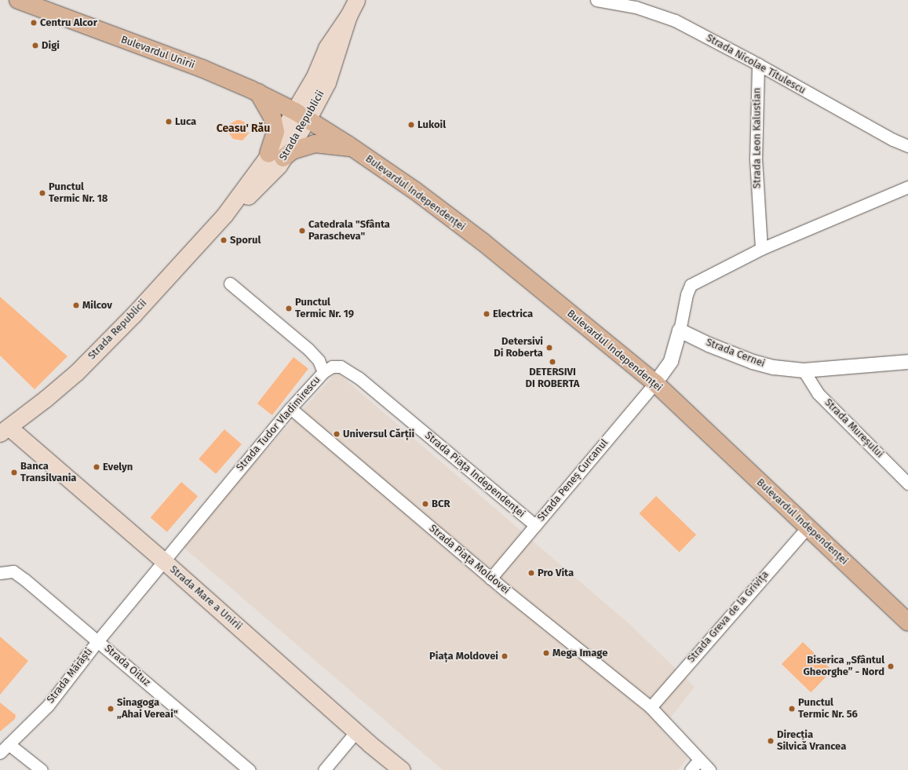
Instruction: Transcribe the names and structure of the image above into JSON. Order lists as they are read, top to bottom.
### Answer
{
  "streets": {
    "main road": [
      "Bulevardul Unirii",
      "Strada Republicii",
      "Bulevardul Independenței",
      "Strada Mare a Unirii"
    ],
    "street": [
      "Strada Nicolae Titulescu",
      "Strada Leon Kalustian",
      "Strada Cernei",
      "Strada Tudor Vladimirescu",
      "Strada Mureșului",
      "Strada Piața Independenței",
      "Strada Peneș Curcanul",
      "Strada Piața Moldovei",
      "Strada Greva de la Grivița",
      "Strada Oituz",
      "Strada Mărăști"
    ]
  },
  "crossings": [
    ["Bulevardul Unirii", "Strada Republicii"],
    ["Bulevardul Unirii", "Bulevardul Independenței"],
    ["Strada Nicolae Titulescu", "Strada Leon Kalustian"],
    ["Strada Republicii", "Bulevardul Independenței"],
    ["Strada Republicii", "Strada Mare a Unirii"],
    ["Bulevardul Independenței", "Strada Peneș Curcanul"],
    ["Bulevardul Independenței", "Strada Greva de la Grivița"],
    ["Strada Cernei", "Strada Mureșului"],
    ["Strada Tudor Vladimirescu", "Strada Piața Independenței"],
    ["Strada Tudor Vladimirescu", "Strada Piața Moldovei"],
    ["Strada Tudor Vladimirescu", "Strada Mare a Unirii"],
    ["Strada Tudor Vladimirescu", "Strada Mărăști"],
    ["Strada Piața Independenței", "Strada Peneș Curcanul"],
    ["Strada Peneș Curcanul", "Strada Piața Moldovei"],
    ["Strada Piața Moldovei", "Strada Greva de la Grivița"],
    ["Strada Mare a Unirii", "Strada Mărăști"],
    ["Strada Oituz", "Strada Mărăști"]
  ],
  "districts": ["Ceasu' Rău"],
  "places": [
    "Centru Alcor",
    "Digi",
    "Luca",
    "Lukoil",
    "Punctul Termic Nr. 18",
    "Catedrala \"Sfânta Parascheva\"",
    "Sporul",
    "Milcov",
    "Punctul Termic Nr. 19",
    "Electrica",
    "Detersivi Di Roberta",
    "DETERSIVI DI ROBERTA",
    "Universul Cărții",
    "Evelyn",
    "Banca Transilvania",
    "BCR",
    "Pro Vita",
    "Mega Image",
    "Piața Moldovei",
    "Biserica „Sfântul Gheorghe” - Nord",
    "Sinagoga „Ahai Vereai\"",
    "Punctul Termic Nr. 56",
    "Direcția Silvică Vrancea"
  ]
}
